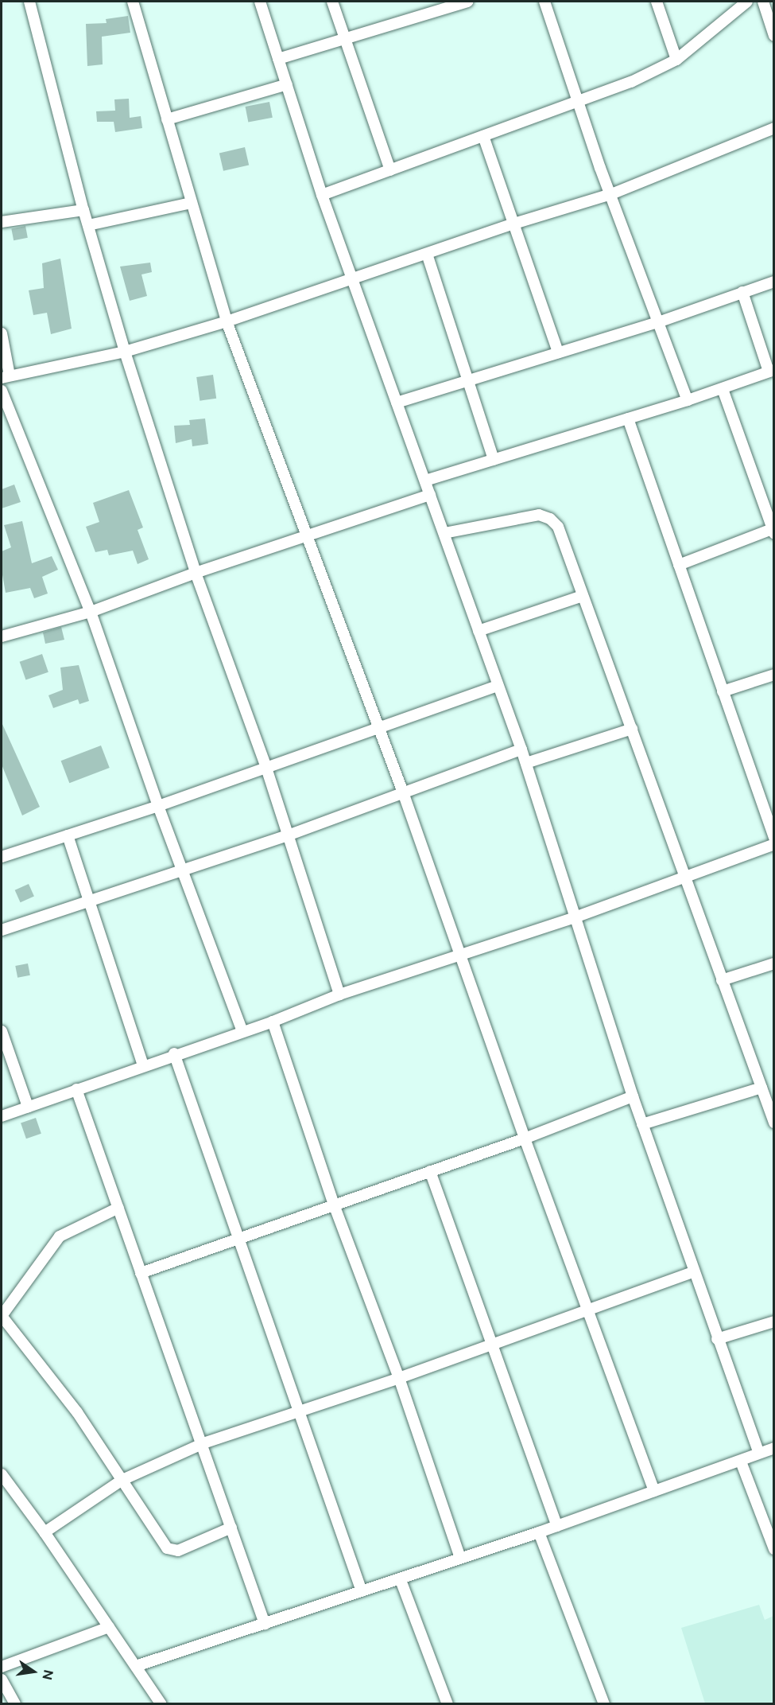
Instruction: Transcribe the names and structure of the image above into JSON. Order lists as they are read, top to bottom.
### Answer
{
  "north": "right"
}
